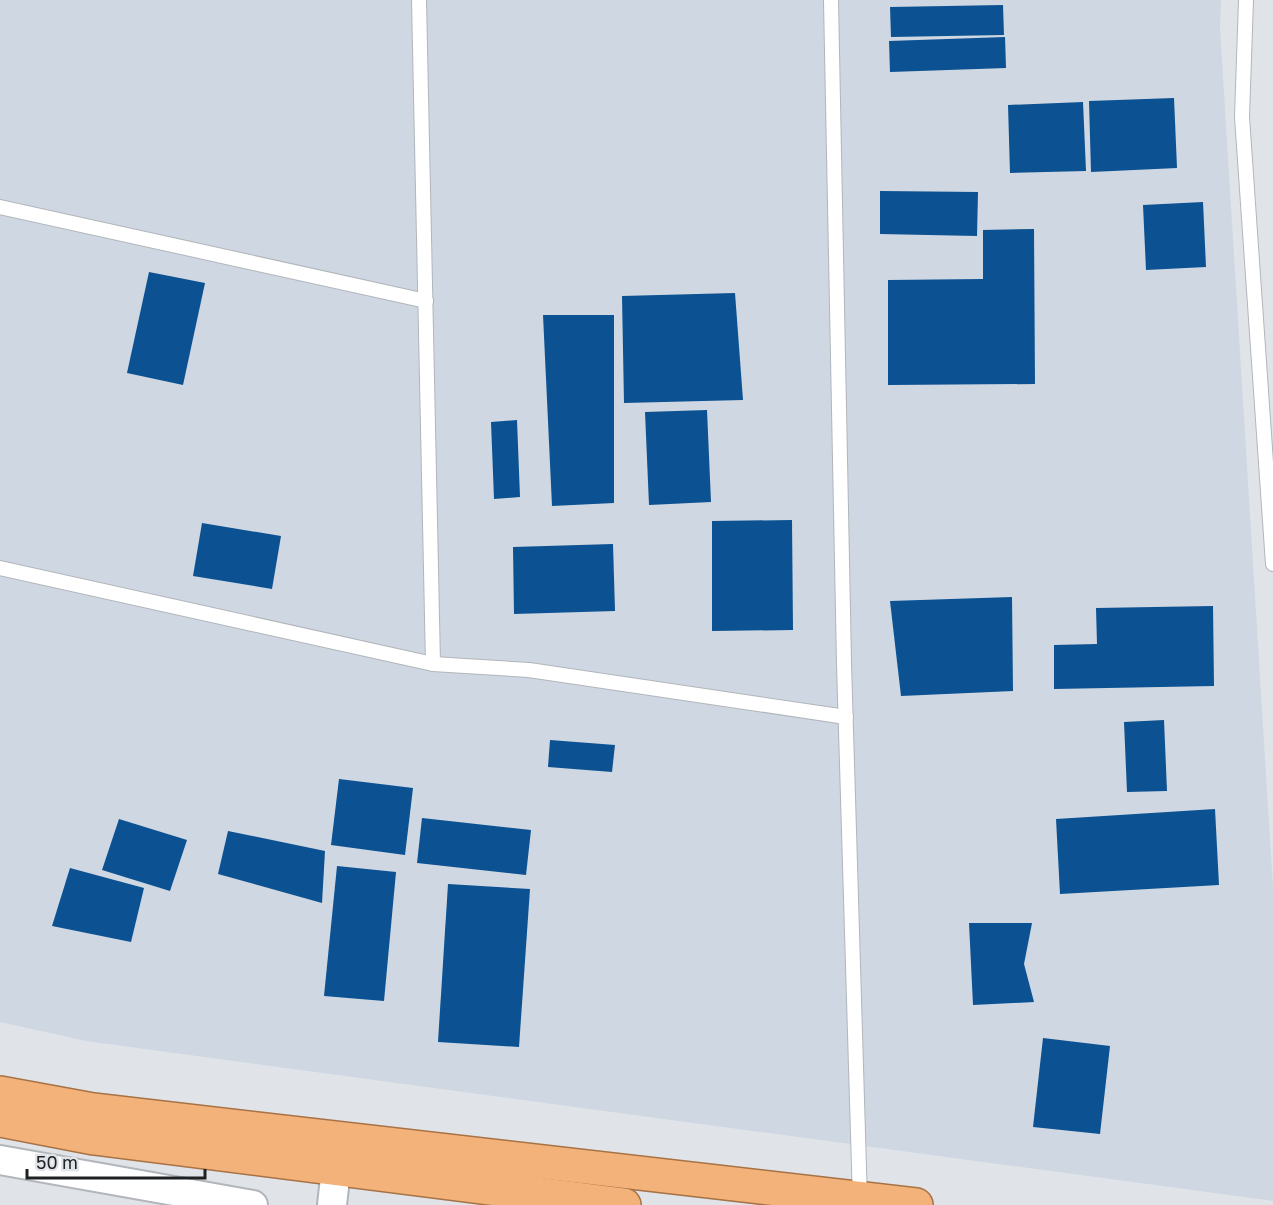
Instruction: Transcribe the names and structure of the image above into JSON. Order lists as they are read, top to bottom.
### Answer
{
  "scale_bar": "50 m"
}
